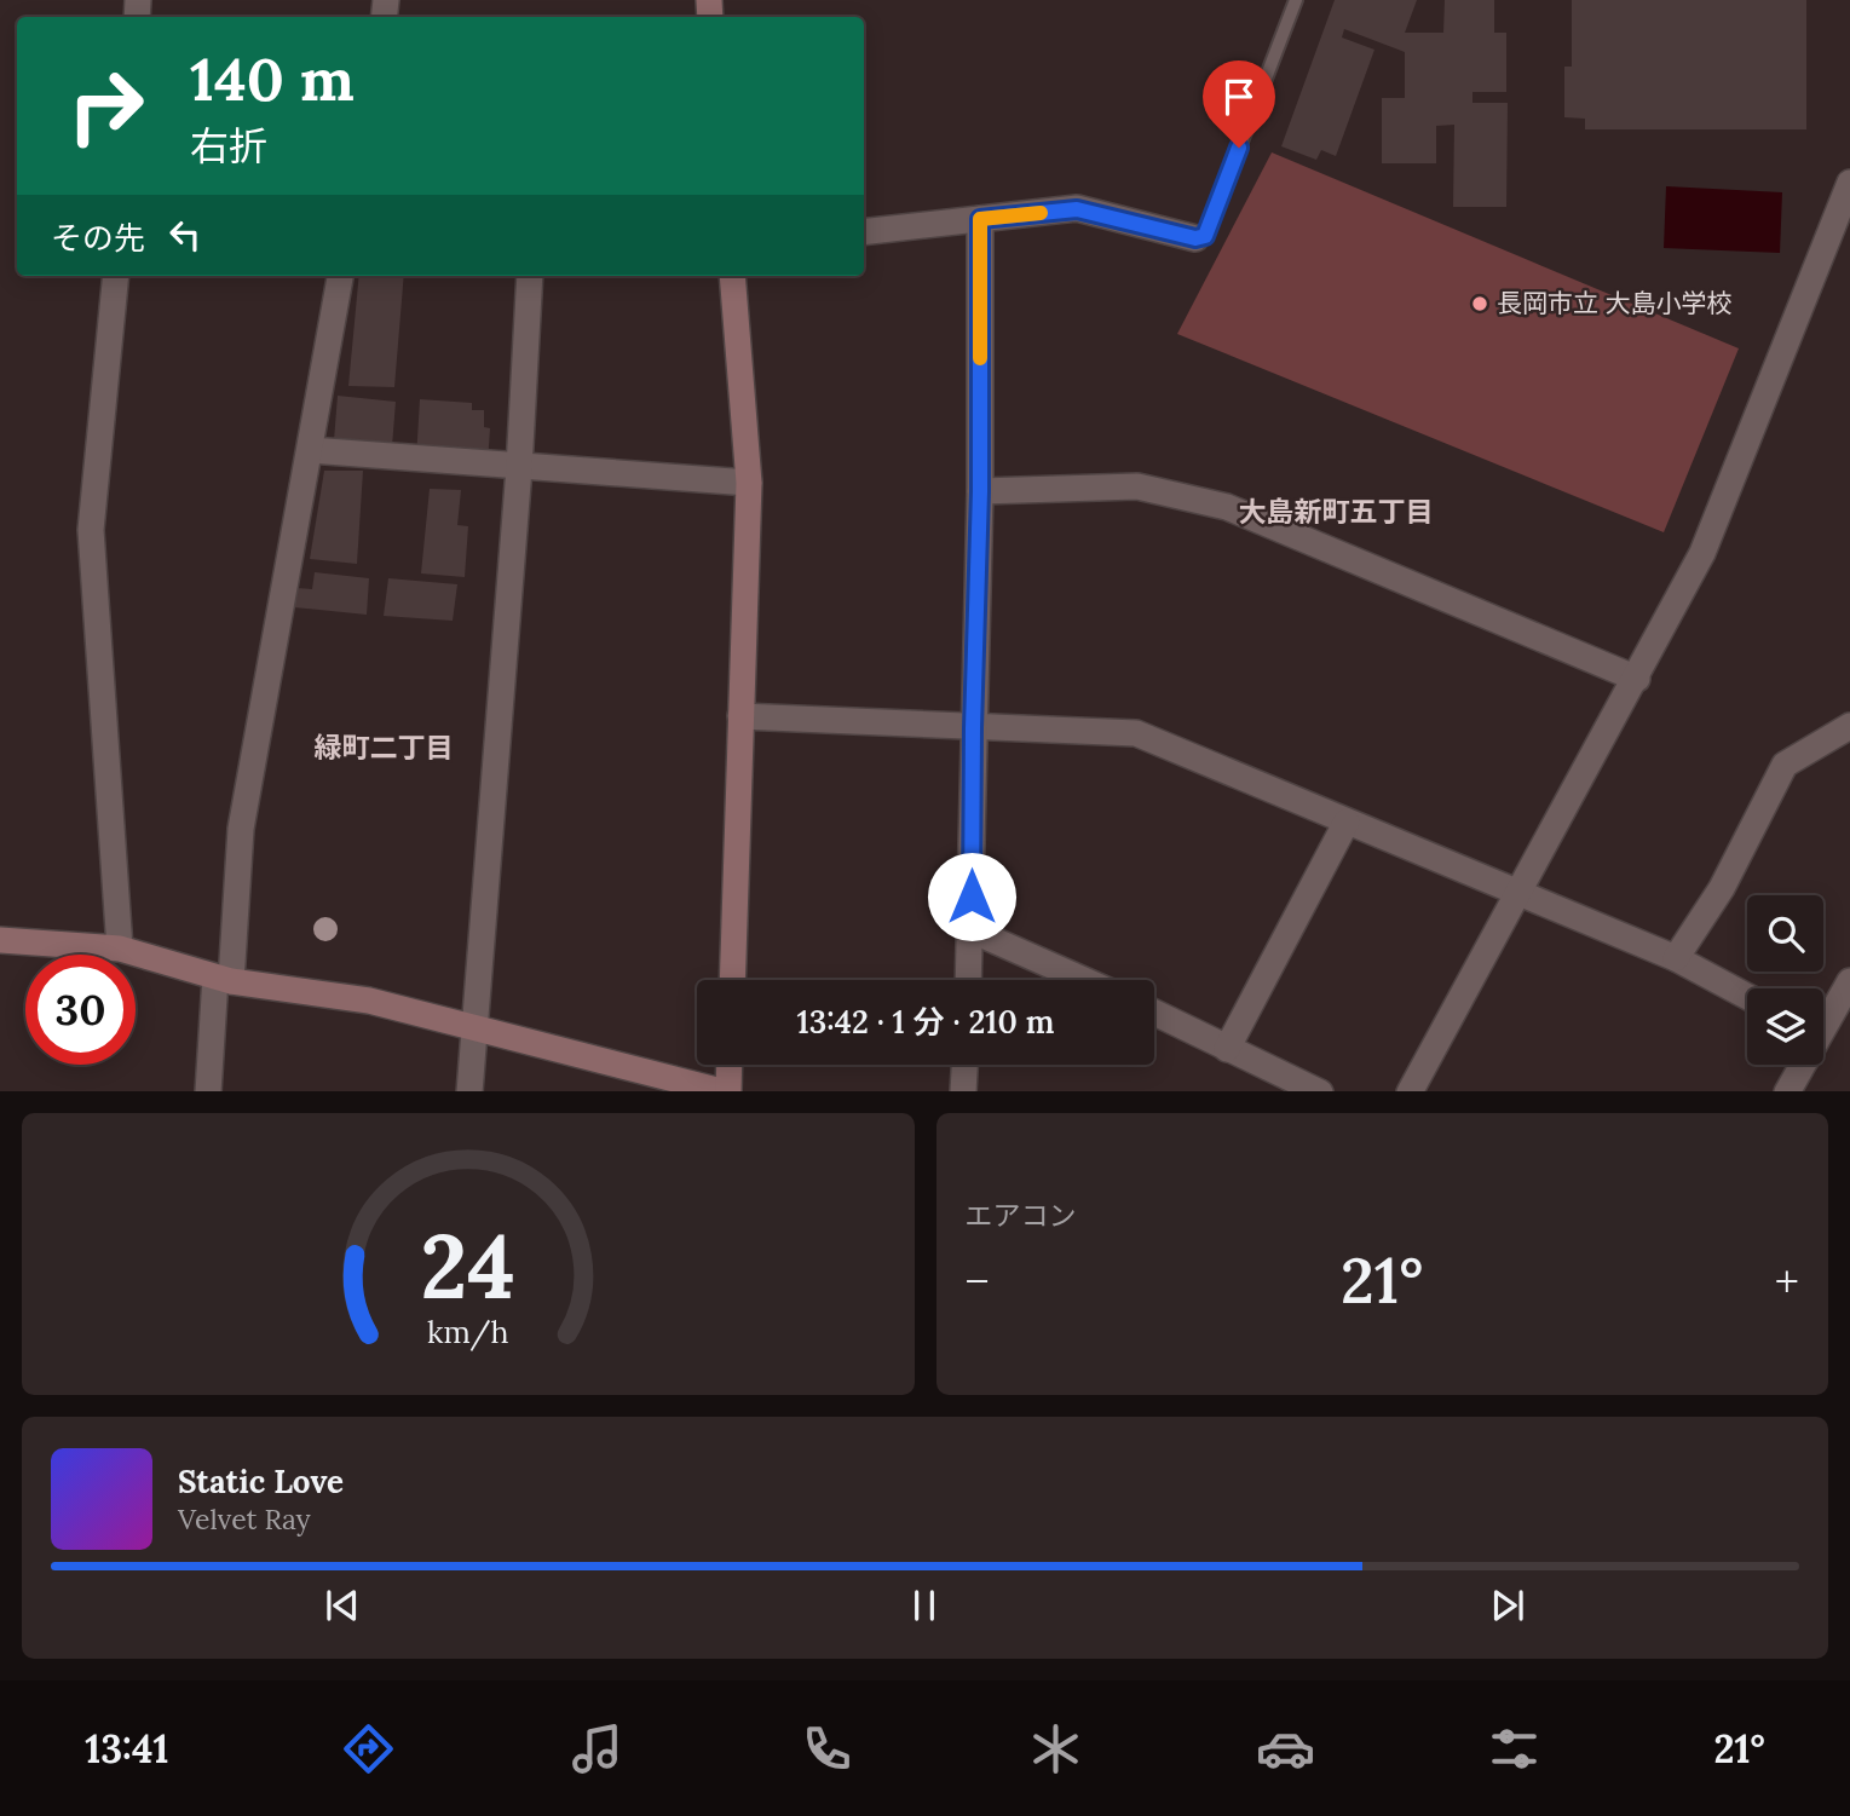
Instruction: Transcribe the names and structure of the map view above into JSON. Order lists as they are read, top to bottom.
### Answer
{
  "districts": ["大島新町五丁目", "緑町二丁目"],
  "places": ["長岡市立 大島小学校"],
  "page": {
    "turn": ["140 m", "右折"],
    "then": "その先",
    "limit": "30",
    "trip": "13:42 · 1 分 · 210 m",
    "tile": "エアコン",
    "heat": ["−", "21°", "+"],
    "song": ["Static Love", "Velvet Ray"],
    "tabs": ["13:41", "21°"],
    "gauge": ["24", "km/h"]
  }
}
